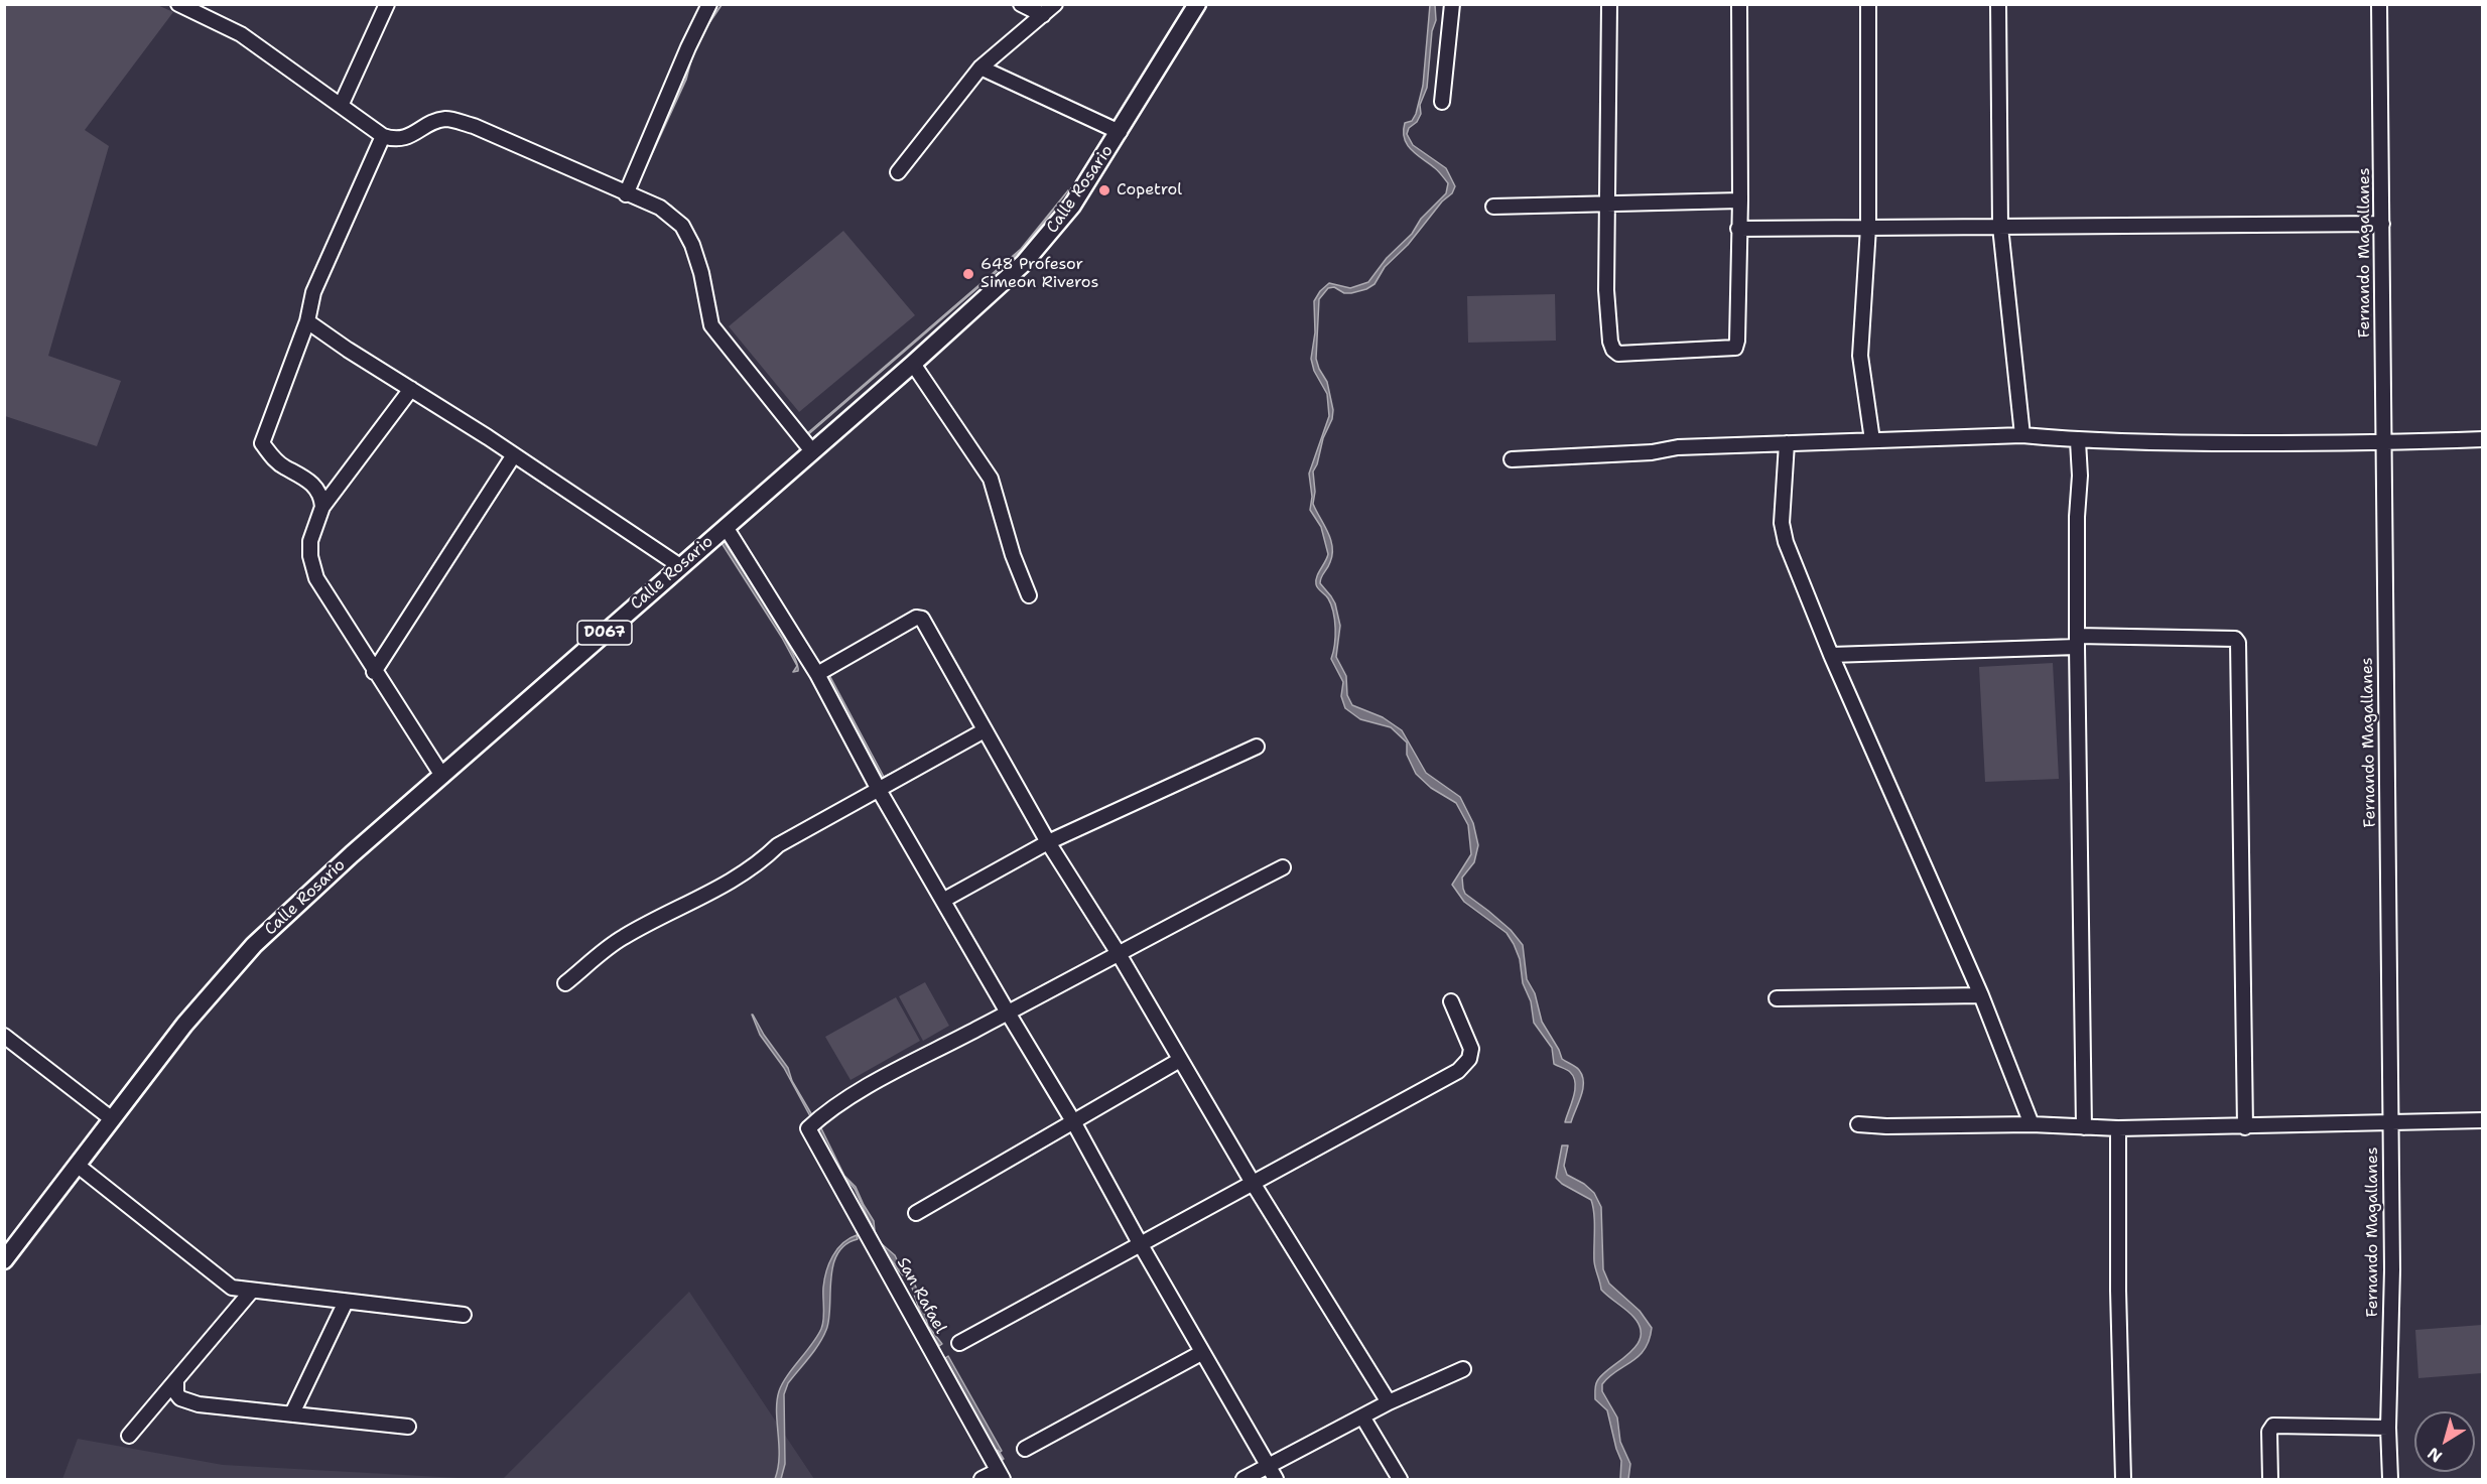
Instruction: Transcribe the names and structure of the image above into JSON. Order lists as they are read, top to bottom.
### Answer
{
  "streets": {
    "main road": ["Calle Rosario", "D067"],
    "street": ["Fernando Magallanes", "San Rafael"]
  },
  "places": ["Copetrol", "648 Profesor Simeon Riveros"],
  "north": "bottom left"
}
